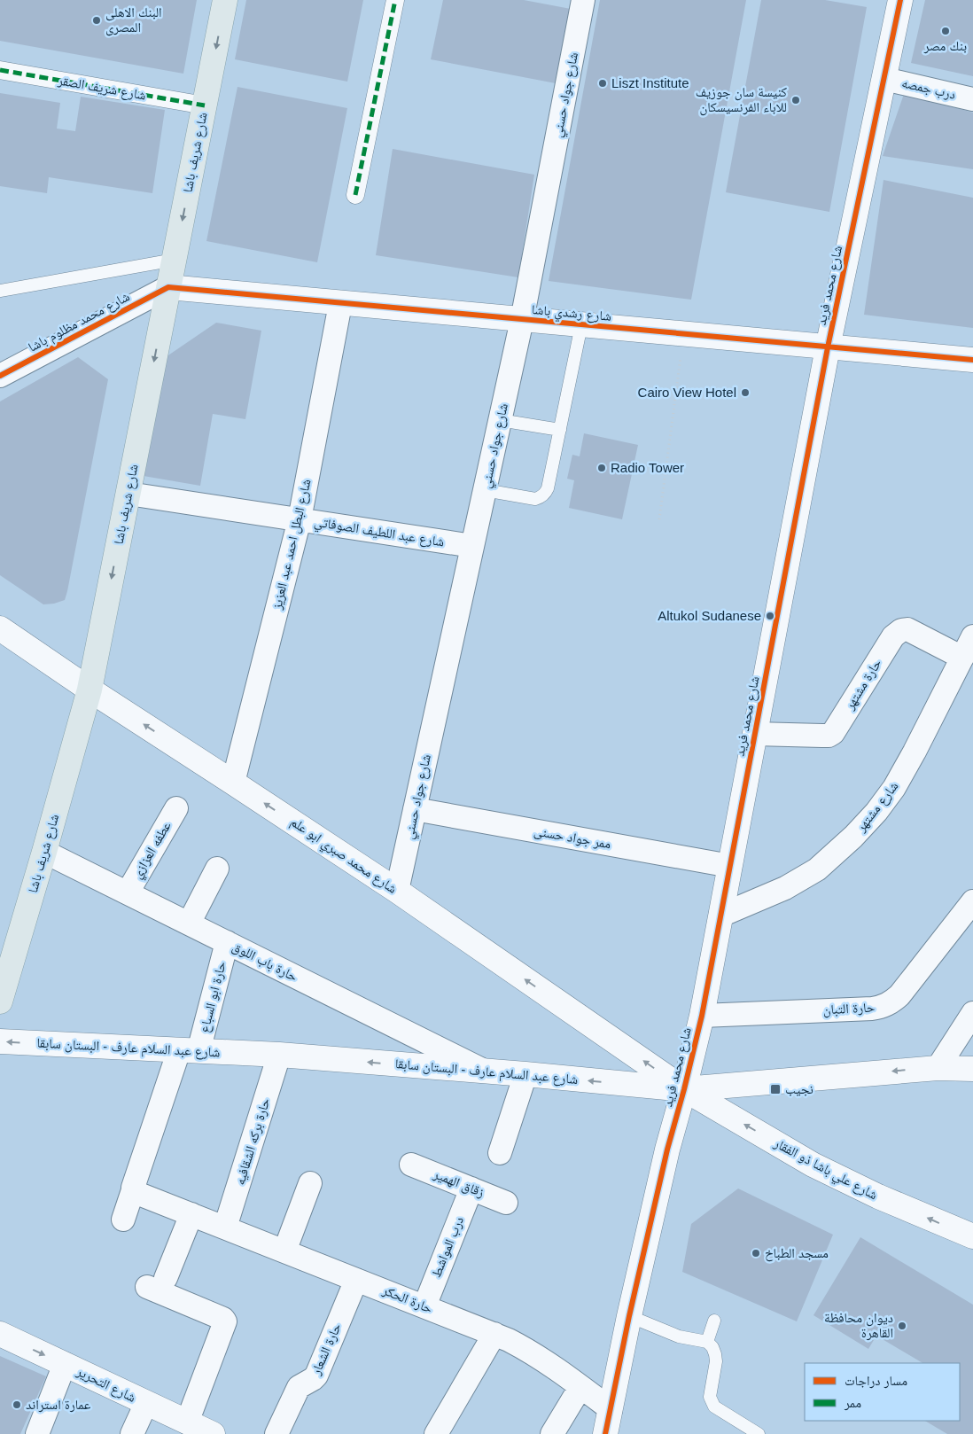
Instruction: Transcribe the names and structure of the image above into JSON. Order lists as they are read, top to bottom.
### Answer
{
  "streets": {
    "main road": ["شارع شريف باشا"],
    "street": [
      "شارع شريف الصقر",
      "درب جمصه",
      "شارع جواد حسني",
      "شارع محمد فريد",
      "شارع رشدي باشا",
      "شارع محمد مظلوم باشا",
      "شارع عبد اللطيف الصوفاتي",
      "شارع البطل احمد عبد العزيز",
      "حارة مشتهر",
      "شارع مشتهر",
      "ممر جواد حسنى",
      "عطفه العزازي",
      "شارع محمد صبري ابو علم",
      "حارة باب اللوق",
      "حارة ابو السباع",
      "حارة التبان",
      "شارع عبد السلام عارف - البستان سابقا",
      "حارة بركه الشقافيه",
      "شارع علي باشا ذو الفقار",
      "زقاق الهمير",
      "درب المواشط",
      "حارة الحكر",
      "حارة الشعار",
      "شارع التحرير"
    ]
  },
  "crossings": [
    ["شارع شريف الصقر", "شارع شريف باشا"],
    ["درب جمصه", "شارع محمد فريد"],
    ["شارع جواد حسني", "شارع رشدي باشا"],
    ["شارع جواد حسني", "شارع عبد اللطيف الصوفاتي"],
    ["شارع جواد حسني", "ممر جواد حسنى"],
    ["شارع جواد حسني", "شارع محمد صبري ابو علم"],
    ["شارع شريف باشا", "شارع رشدي باشا"],
    ["شارع شريف باشا", "شارع محمد مظلوم باشا"],
    ["شارع شريف باشا", "شارع عبد اللطيف الصوفاتي"],
    ["شارع شريف باشا", "شارع محمد صبري ابو علم"],
    ["شارع شريف باشا", "حارة باب اللوق"],
    ["شارع محمد فريد", "شارع رشدي باشا"],
    ["شارع محمد فريد", "حارة مشتهر"],
    ["شارع محمد فريد", "شارع مشتهر"],
    ["شارع محمد فريد", "ممر جواد حسنى"],
    ["شارع محمد فريد", "شارع محمد صبري ابو علم"],
    ["شارع محمد فريد", "حارة التبان"],
    ["شارع محمد فريد", "شارع عبد السلام عارف - البستان سابقا"],
    ["شارع محمد فريد", "شارع علي باشا ذو الفقار"],
    ["شارع محمد فريد", "حارة الحكر"],
    ["شارع رشدي باشا", "شارع محمد مظلوم باشا"],
    ["شارع رشدي باشا", "شارع البطل احمد عبد العزيز"],
    ["شارع عبد اللطيف الصوفاتي", "شارع البطل احمد عبد العزيز"],
    ["شارع البطل احمد عبد العزيز", "شارع محمد صبري ابو علم"],
    ["حارة مشتهر", "شارع مشتهر"],
    ["عطفه العزازي", "حارة باب اللوق"],
    ["شارع محمد صبري ابو علم", "شارع عبد السلام عارف - البستان سابقا"],
    ["شارع محمد صبري ابو علم", "شارع علي باشا ذو الفقار"],
    ["حارة باب اللوق", "حارة ابو السباع"],
    ["حارة باب اللوق", "شارع عبد السلام عارف - البستان سابقا"],
    ["حارة ابو السباع", "شارع عبد السلام عارف - البستان سابقا"],
    ["شارع عبد السلام عارف - البستان سابقا", "حارة بركه الشقافيه"],
    ["شارع عبد السلام عارف - البستان سابقا", "شارع علي باشا ذو الفقار"],
    ["حارة بركه الشقافيه", "حارة الحكر"],
    ["زقاق الهمير", "درب المواشط"],
    ["درب المواشط", "حارة الحكر"],
    ["حارة الحكر", "حارة الشعار"]
  ],
  "one_way": [
    "شارع شريف باشا",
    "شارع محمد صبري ابو علم",
    "شارع عبد السلام عارف - البستان سابقا",
    "شارع علي باشا ذو الفقار"
  ],
  "places": {
    "other": [
      "البنك الاهلى المصرى",
      "بنك مصر",
      "Liszt Institute",
      "كنيسة سان جوزيف للاباء الفرنسيسكان",
      "Cairo View Hotel",
      "Radio Tower",
      "Altukol Sudanese",
      "مسجد الطباخ",
      "ديوان محافظة القاهرة",
      "عمارة استراند"
    ],
    "transit": ["نجيب"]
  },
  "legend": ["مسار دراجات", "ممر"]
}
